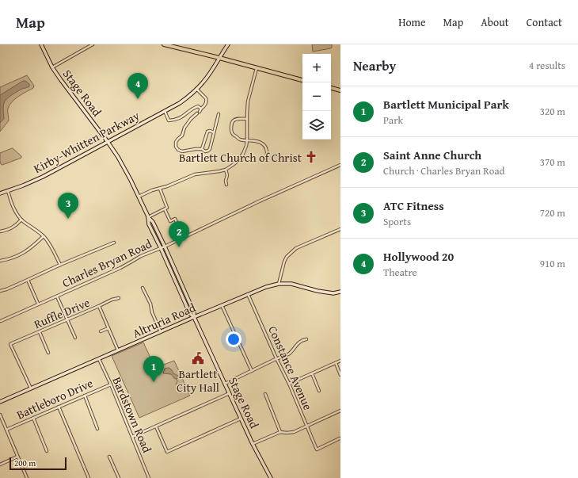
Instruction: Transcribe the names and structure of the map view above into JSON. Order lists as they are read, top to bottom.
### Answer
{
  "streets": {
    "main road": ["Stage Road", "Kirby-Whitten Parkway", "Altruria Road"],
    "street": [
      "Charles Bryan Road",
      "Ruffle Drive",
      "Constance Avenue",
      "Battleboro Drive",
      "Bardstown Road"
    ]
  },
  "crossings": [
    ["Stage Road", "Kirby-Whitten Parkway"],
    ["Stage Road", "Charles Bryan Road"],
    ["Stage Road", "Altruria Road"],
    ["Ruffle Drive", "Altruria Road"],
    ["Altruria Road", "Constance Avenue"],
    ["Altruria Road", "Bardstown Road"],
    ["Battleboro Drive", "Bardstown Road"]
  ],
  "places": {
    "church": ["Bartlett Church of Christ"],
    "public building": ["Bartlett City Hall"]
  },
  "scale_bar": "200 m",
  "page": {
    "header": "Map",
    "nav": [
      "Home",
      "Map",
      "About",
      "Contact"
    ],
    "heading": ["Nearby", "4 results"],
    "map_buttons": ["+", "−"],
    "pins": [
      "4",
      "3",
      "2",
      "1"
    ],
    "list": [
      {
        "mark": "1",
        "name": "Bartlett Municipal Park",
        "note": "Park",
        "value": "320 m"
      },
      {
        "mark": "2",
        "name": "Saint Anne Church",
        "note": "Church · Charles Bryan Road",
        "value": "370 m"
      },
      {
        "mark": "3",
        "name": "ATC Fitness",
        "note": "Sports",
        "value": "720 m"
      },
      {
        "mark": "4",
        "name": "Hollywood 20",
        "note": "Theatre",
        "value": "910 m"
      }
    ],
    "scale": "200 m"
  }
}
